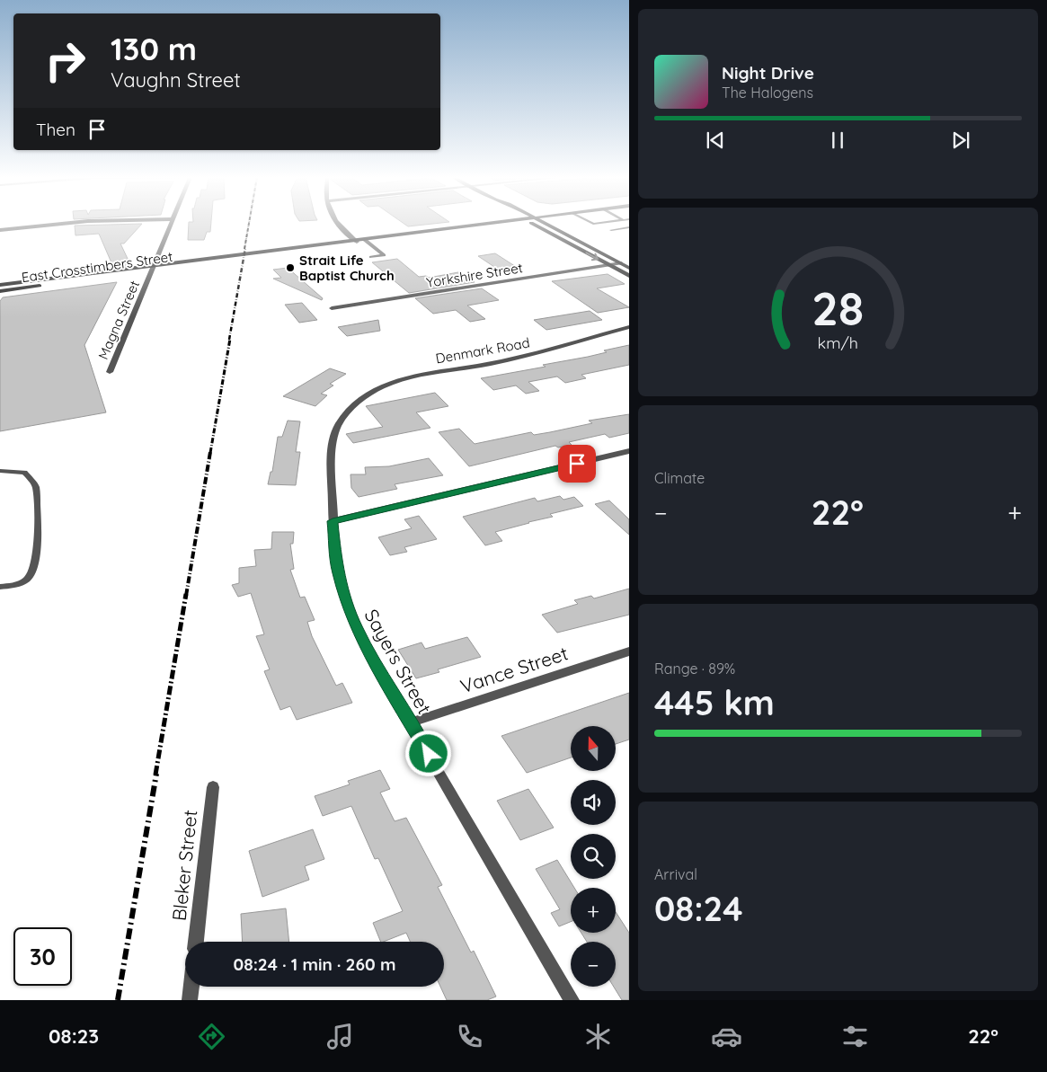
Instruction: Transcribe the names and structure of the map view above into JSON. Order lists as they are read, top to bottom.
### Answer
{
  "streets": {
    "main road": ["East Crosstimbers Street"],
    "street": [
      "Yorkshire Street",
      "Magna Street",
      "Denmark Road",
      "Sayers Street",
      "Vance Street",
      "Bleker Street"
    ]
  },
  "crossings": [
    ["East Crosstimbers Street", "Magna Street"],
    ["Denmark Road", "Sayers Street"],
    ["Sayers Street", "Vance Street"]
  ],
  "places": ["Strait Life Baptist Church"],
  "north": "top",
  "page": {
    "turn": ["130 m", "Vaughn Street"],
    "song": ["Night Drive", "The Halogens"],
    "then": "Then",
    "tile": [
      "Climate",
      ["Range · 89%", "445 km"],
      ["Arrival", "08:24"]
    ],
    "heat": ["−", "22°", "+"],
    "map_buttons": ["+", "−"],
    "limit": "30",
    "trip": "08:24 · 1 min · 260 m",
    "tabs": ["08:23", "22°"],
    "gauge": ["28", "km/h"]
  }
}
